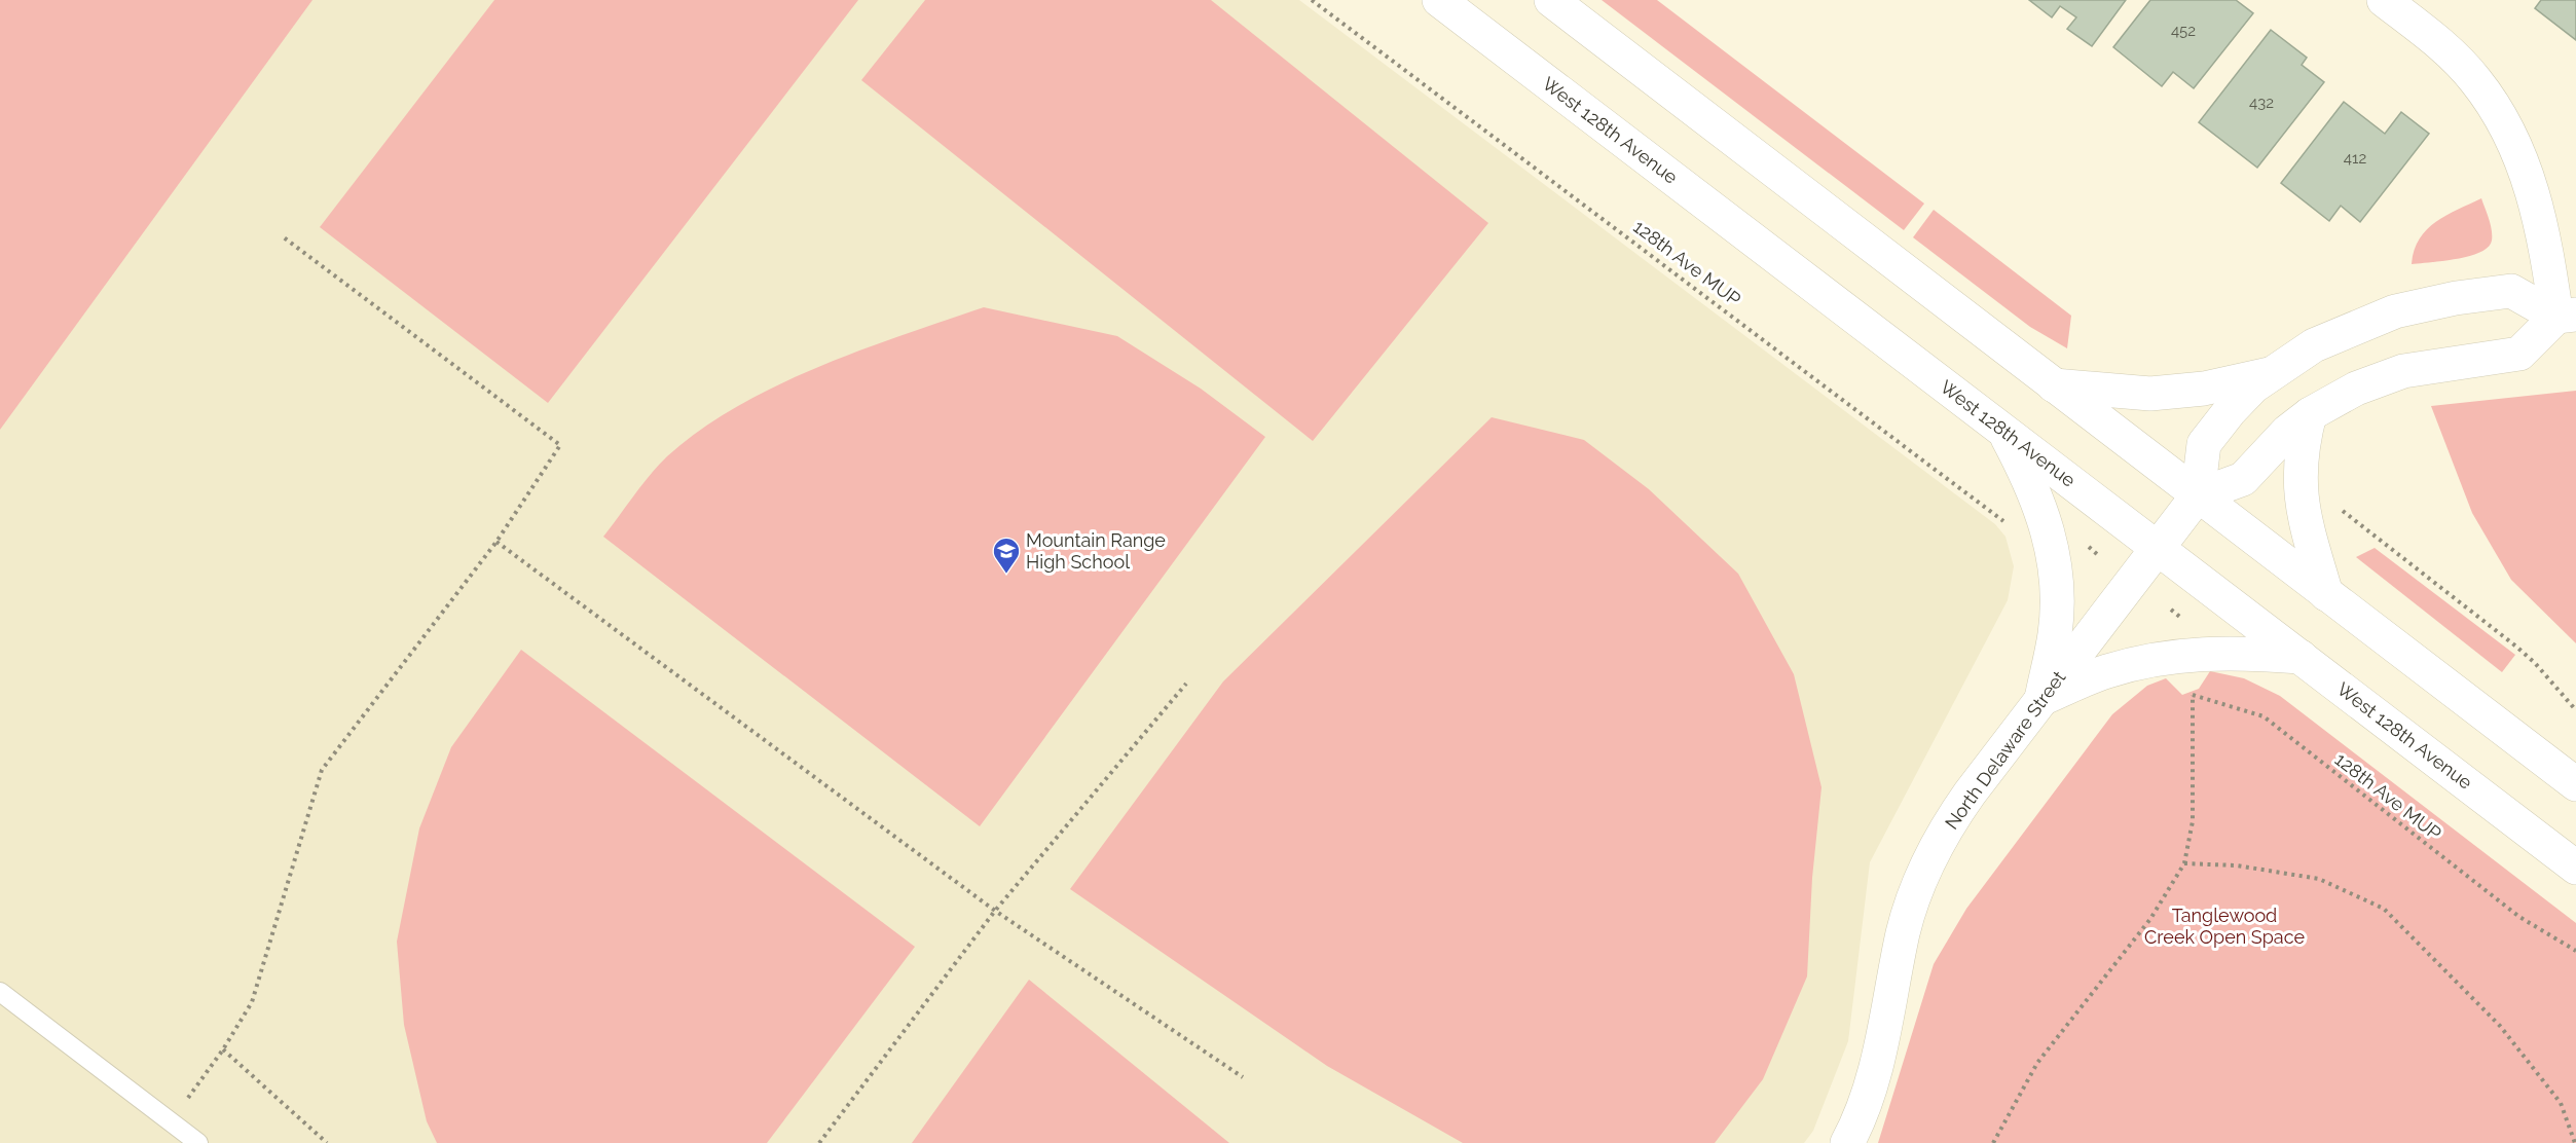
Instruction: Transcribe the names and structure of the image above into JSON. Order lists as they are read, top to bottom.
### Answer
{
  "streets": {
    "main road": ["West 128th Avenue", "North Delaware Street"],
    "path": ["128th Ave MUP"]
  },
  "crossings": [
    ["West 128th Avenue", "North Delaware Street"]
  ],
  "parks": ["Tanglewood Creek Open Space"],
  "places": {
    "school or university": ["Mountain Range High School"]
  },
  "house_numbers": ["452", "432", "412"]
}
